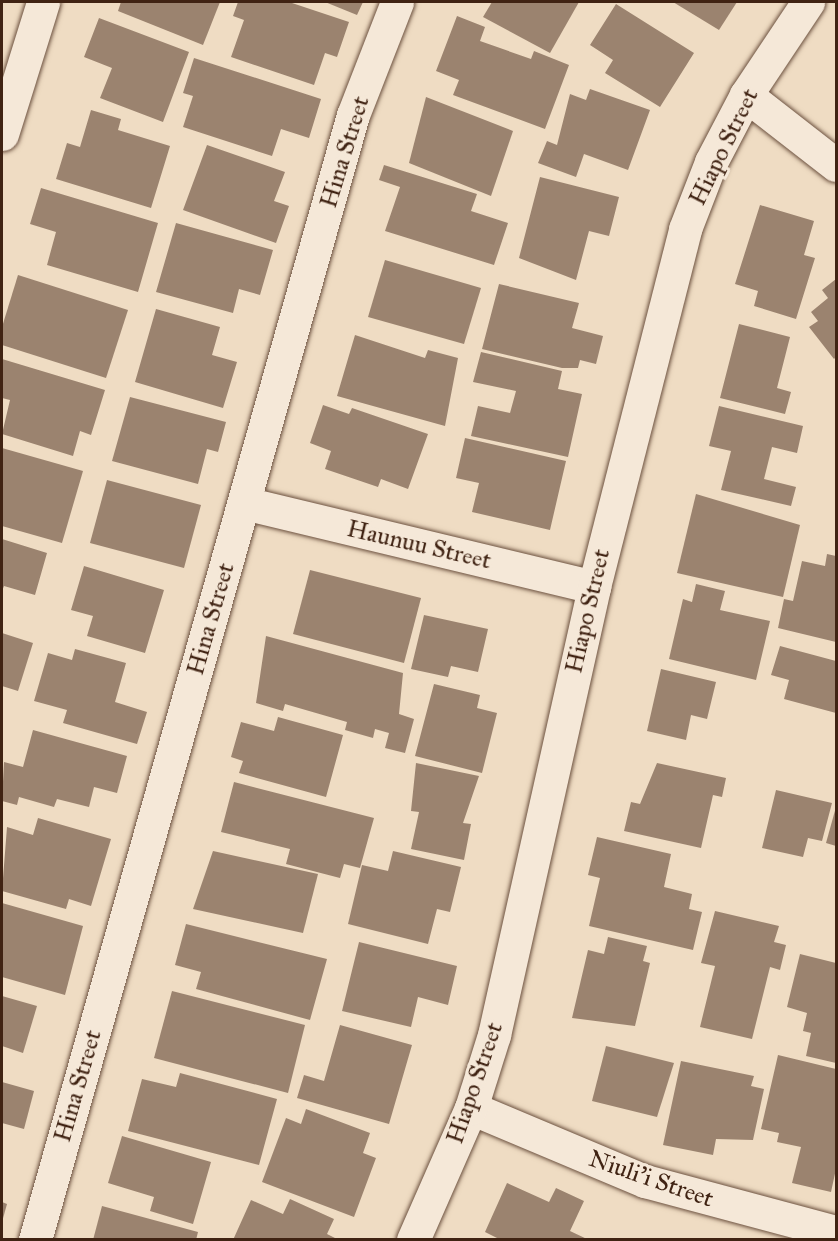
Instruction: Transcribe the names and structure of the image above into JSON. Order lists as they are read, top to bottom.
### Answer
{
  "streets": {
    "street": [
      "Hiapo Street",
      "Hina Street",
      "Haunuu Street",
      "Niuli'i Street"
    ]
  },
  "crossings": [
    ["Hiapo Street", "Haunuu Street"],
    ["Hiapo Street", "Niuli'i Street"],
    ["Hina Street", "Haunuu Street"]
  ]
}
